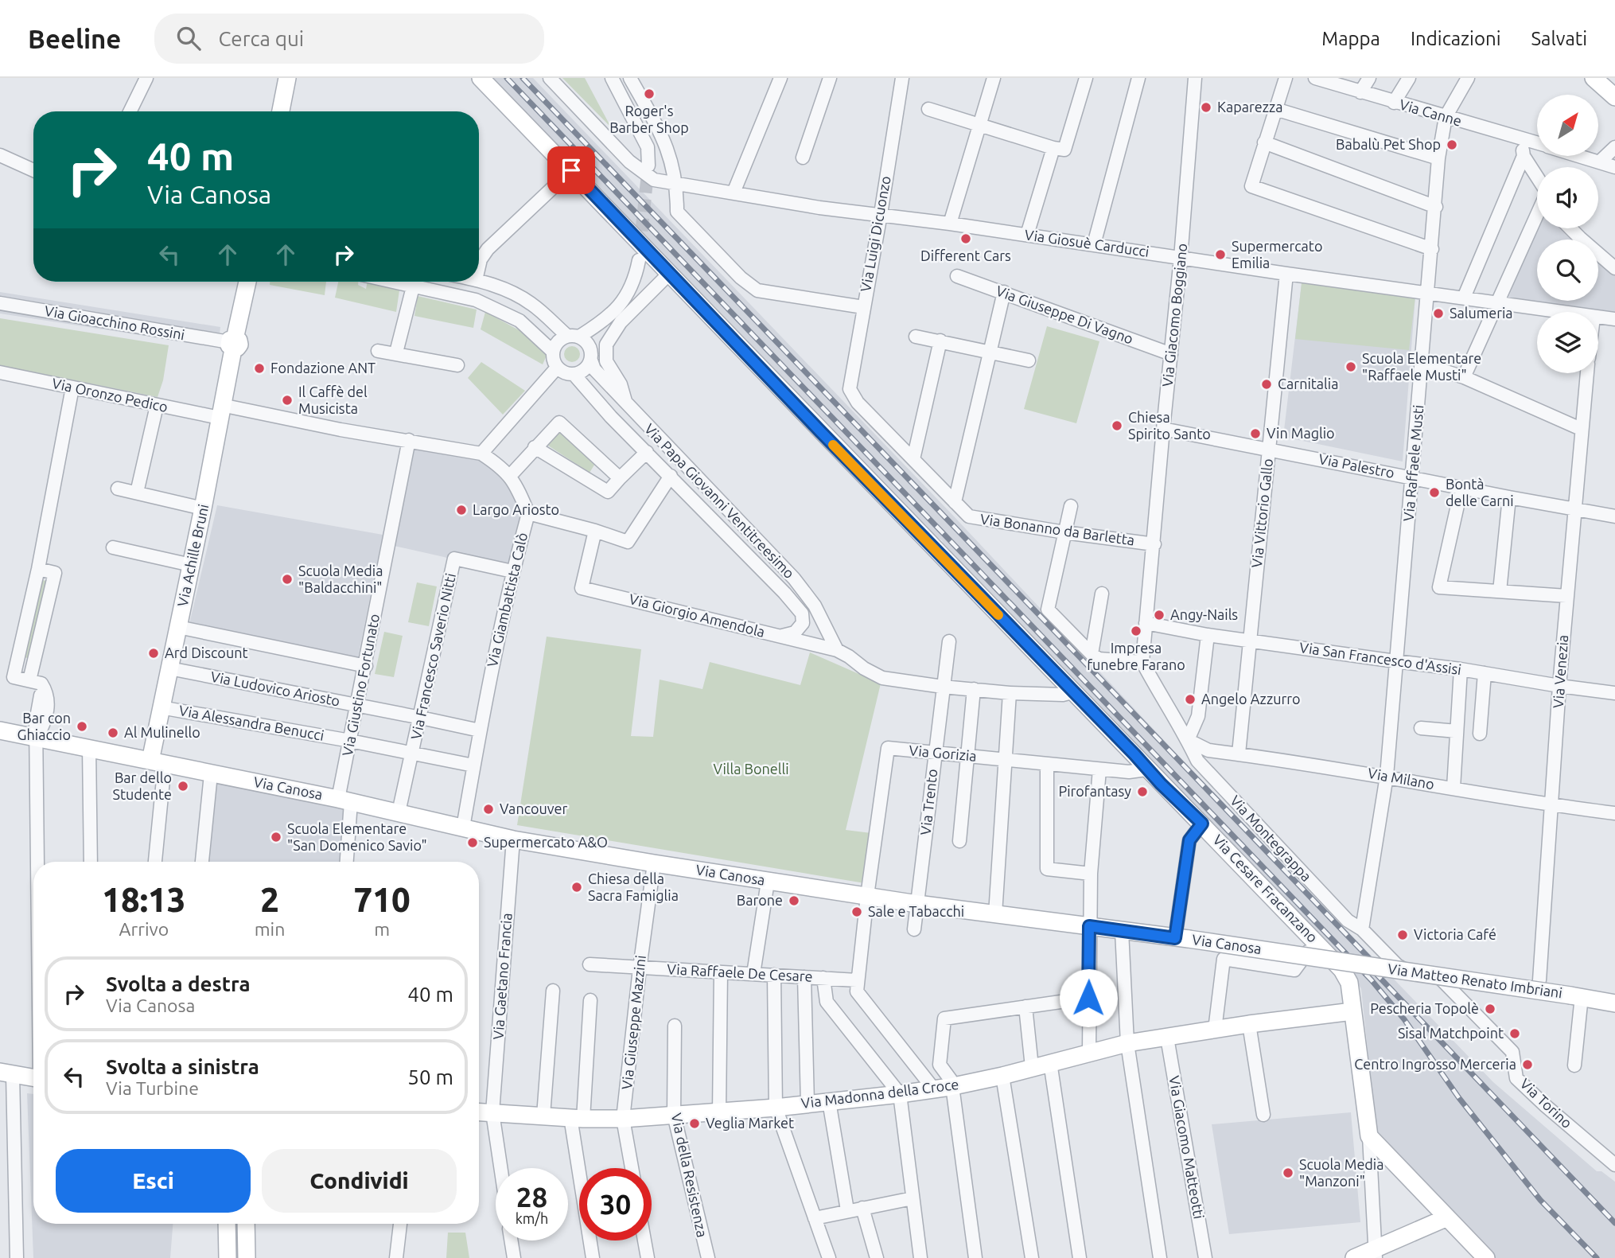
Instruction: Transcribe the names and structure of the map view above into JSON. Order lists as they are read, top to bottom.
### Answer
{
  "streets": {
    "street": [
      "Via Canne",
      "Via Luigi Dicuonzo",
      "Via Giosuè Carducci",
      "Via Giuseppe Di Vagno",
      "Via Giacomo Boggiano",
      "Via Gioacchino Rossini",
      "Via Oronzo Pedico",
      "Via Raffaele Musti",
      "Via Palestro",
      "Via Papa Giovanni Ventitreesimo",
      "Via Vittorio Gallo",
      "Via Bonanno da Barletta",
      "Via Achille Bruni",
      "Via Giambattista Calò",
      "Via Giorgio Amendola",
      "Via Francesco Saverio Nitti",
      "Via San Francesco d'Assisi",
      "Via Venezia",
      "Via Giustino Fortunato",
      "Via Ludovico Ariosto",
      "Via Alessandra Benucci",
      "Via Gorizia",
      "Via Milano",
      "Via Canosa",
      "Via Trento",
      "Via Montegrappa",
      "Via Cesare Fracanzano",
      "Via Raffaele De Cesare",
      "Via Gaetano Francia",
      "Via Matteo Renato Imbriani",
      "Via Giuseppe Mazzini",
      "Via Madonna della Croce",
      "Via Torino",
      "Via Giacomo Matteotti",
      "Via della Resistenza"
    ]
  },
  "crossings": [
    ["Via Canne", "Via Raffaele Musti"],
    ["Via Luigi Dicuonzo", "Via Giosuè Carducci"],
    ["Via Luigi Dicuonzo", "Via Bonanno da Barletta"],
    ["Via Giosuè Carducci", "Via Giacomo Boggiano"],
    ["Via Giosuè Carducci", "Via Raffaele Musti"],
    ["Via Giosuè Carducci", "Via Vittorio Gallo"],
    ["Via Giuseppe Di Vagno", "Via Giacomo Boggiano"],
    ["Via Giacomo Boggiano", "Via Palestro"],
    ["Via Giacomo Boggiano", "Via Bonanno da Barletta"],
    ["Via Giacomo Boggiano", "Via San Francesco d'Assisi"],
    ["Via Gioacchino Rossini", "Via Achille Bruni"],
    ["Via Oronzo Pedico", "Via Achille Bruni"],
    ["Via Oronzo Pedico", "Via Giambattista Calò"],
    ["Via Raffaele Musti", "Via Palestro"],
    ["Via Raffaele Musti", "Via San Francesco d'Assisi"],
    ["Via Raffaele Musti", "Via Milano"],
    ["Via Raffaele Musti", "Via Montegrappa"],
    ["Via Raffaele Musti", "Via Torino"],
    ["Via Palestro", "Via Vittorio Gallo"],
    ["Via Palestro", "Via Venezia"],
    ["Via Papa Giovanni Ventitreesimo", "Via Giorgio Amendola"],
    ["Via Vittorio Gallo", "Via San Francesco d'Assisi"],
    ["Via Vittorio Gallo", "Via Milano"],
    ["Via Achille Bruni", "Via Giambattista Calò"],
    ["Via Achille Bruni", "Via Ludovico Ariosto"],
    ["Via Achille Bruni", "Via Alessandra Benucci"],
    ["Via Achille Bruni", "Via Canosa"],
    ["Via Giambattista Calò", "Via Francesco Saverio Nitti"],
    ["Via Giambattista Calò", "Via Giustino Fortunato"],
    ["Via Giambattista Calò", "Via Ludovico Ariosto"],
    ["Via Giambattista Calò", "Via Alessandra Benucci"],
    ["Via Giambattista Calò", "Via Canosa"],
    ["Via Giorgio Amendola", "Via Trento"],
    ["Via Giorgio Amendola", "Via Cesare Fracanzano"],
    ["Via Francesco Saverio Nitti", "Via Ludovico Ariosto"],
    ["Via Francesco Saverio Nitti", "Via Alessandra Benucci"],
    ["Via Francesco Saverio Nitti", "Via Canosa"],
    ["Via San Francesco d'Assisi", "Via Venezia"],
    ["Via Venezia", "Via Milano"],
    ["Via Giustino Fortunato", "Via Ludovico Ariosto"],
    ["Via Giustino Fortunato", "Via Alessandra Benucci"],
    ["Via Giustino Fortunato", "Via Canosa"],
    ["Via Gorizia", "Via Canosa"],
    ["Via Gorizia", "Via Trento"],
    ["Via Gorizia", "Via Cesare Fracanzano"],
    ["Via Milano", "Via Montegrappa"],
    ["Via Canosa", "Via Trento"],
    ["Via Canosa", "Via Gaetano Francia"],
    ["Via Canosa", "Via Matteo Renato Imbriani"],
    ["Via Canosa", "Via Giuseppe Mazzini"],
    ["Via Montegrappa", "Via Torino"],
    ["Via Cesare Fracanzano", "Via Madonna della Croce"],
    ["Via Raffaele De Cesare", "Via Giuseppe Mazzini"],
    ["Via Gaetano Francia", "Via Madonna della Croce"],
    ["Via Giuseppe Mazzini", "Via Madonna della Croce"],
    ["Via Madonna della Croce", "Via Giacomo Matteotti"],
    ["Via Madonna della Croce", "Via della Resistenza"]
  ],
  "parks": ["Villa Bonelli"],
  "places": [
    "Roger's Barber Shop",
    "Kaparezza",
    "Babalù Pet Shop",
    "Different Cars",
    "Supermercato Emilia",
    "Salumeria",
    "Scuola Elementare \"Raffaele Musti\"",
    "Fondazione ANT",
    "Carnitalia",
    "Il Caffè del Musicista",
    "Chiesa Spirito Santo",
    "Vin Maglio",
    "Bontà delle Carni",
    "Largo Ariosto",
    "Scuola Media \"Baldacchini\"",
    "Angy-Nails",
    "Impresa funebre Farano",
    "Ard Discount",
    "Angelo Azzurro",
    "Bar con Ghiaccio",
    "Al Mulinello",
    "Bar dello Studente",
    "Pirofantasy",
    "Vancouver",
    "Scuola Elementare \"San Domenico Savio\"",
    "Supermercato A&O",
    "Chiesa della Sacra Famiglia",
    "Barone",
    "Sale e Tabacchi",
    "Victoria Café",
    "Pescheria Topolè",
    "Sisal Matchpoint",
    "Centro Ingrosso Merceria",
    "Veglia Market",
    "Scuola Media \"Manzoni\""
  ],
  "north": "top right",
  "page": {
    "header": "Beeline",
    "search": "Cerca qui",
    "nav": ["Mappa", "Indicazioni", "Salvati"],
    "turn": ["40 m", "Via Canosa"],
    "eta": [
      "18:13",
      "Arrivo",
      "2",
      "min",
      "710",
      "m"
    ],
    "list": [
      {
        "name": "Svolta a destra",
        "note": "Via Canosa",
        "value": "40 m"
      },
      {
        "name": "Svolta a sinistra",
        "note": "Via Turbine",
        "value": "50 m"
      }
    ],
    "buttons": ["Esci", "Condividi"],
    "speed": "28 km/h",
    "limit": "30"
  }
}
